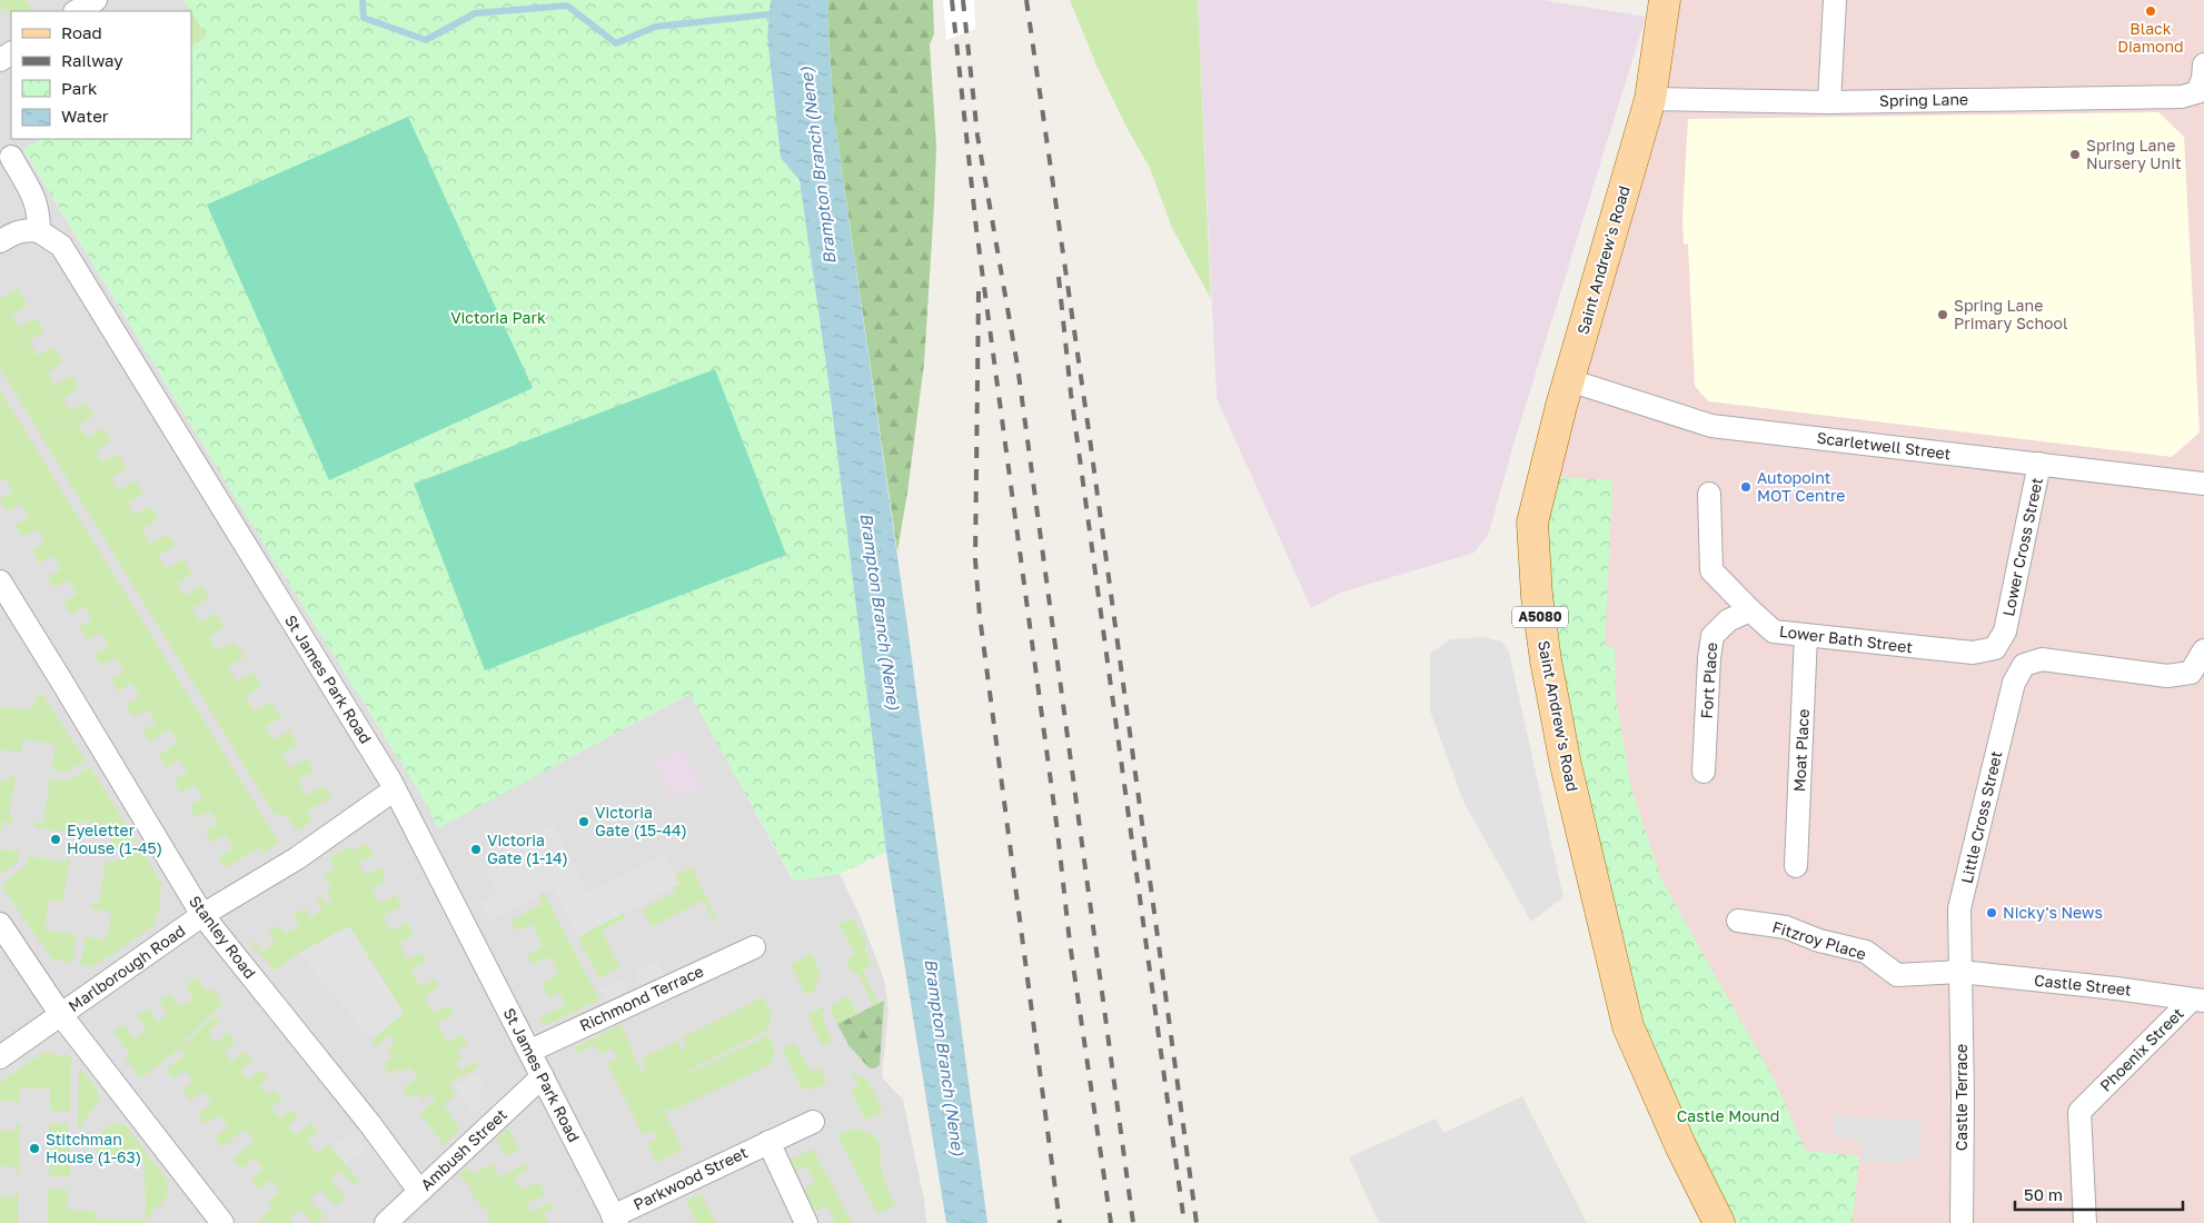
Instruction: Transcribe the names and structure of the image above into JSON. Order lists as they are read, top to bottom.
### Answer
{
  "streets": {
    "main road": ["Saint Andrew's Road", "A5080"],
    "street": [
      "Spring Lane",
      "Scarletwell Street",
      "Lower Cross Street",
      "Lower Bath Street",
      "St James Park Road",
      "Fort Place",
      "Moat Place",
      "Little Cross Street",
      "Stanley Road",
      "Fitzroy Place",
      "Marlborough Road",
      "Castle Street",
      "Richmond Terrace",
      "Phoenix Street",
      "Castle Terrace",
      "Ambush Street",
      "Parkwood Street"
    ]
  },
  "crossings": [
    ["Spring Lane", "Saint Andrew's Road"],
    ["Saint Andrew's Road", "Scarletwell Street"],
    ["Scarletwell Street", "Lower Cross Street"],
    ["Lower Cross Street", "Lower Bath Street"],
    ["Lower Bath Street", "Fort Place"],
    ["Lower Bath Street", "Moat Place"],
    ["St James Park Road", "Marlborough Road"],
    ["St James Park Road", "Richmond Terrace"],
    ["St James Park Road", "Ambush Street"],
    ["St James Park Road", "Parkwood Street"],
    ["Little Cross Street", "Fitzroy Place"],
    ["Little Cross Street", "Castle Street"],
    ["Little Cross Street", "Castle Terrace"],
    ["Stanley Road", "Marlborough Road"],
    ["Stanley Road", "Ambush Street"],
    ["Fitzroy Place", "Castle Street"],
    ["Fitzroy Place", "Castle Terrace"],
    ["Castle Street", "Phoenix Street"],
    ["Castle Street", "Castle Terrace"]
  ],
  "water": ["Brampton Branch (Nene)"],
  "parks": ["Victoria Park", "Castle Mound"],
  "places": [
    "Black Diamond",
    "Spring Lane Nursery Unit",
    "Spring Lane Primary School",
    "Autopoint MOT Centre",
    "Victoria Gate (15-44)",
    "Eyeletter House (1-45)",
    "Victoria Gate (1-14)",
    "Nicky's News",
    "Stitchman House (1-63)"
  ],
  "legend": [
    "Road",
    "Railway",
    "Park",
    "Water"
  ],
  "scale_bar": "50 m"
}
